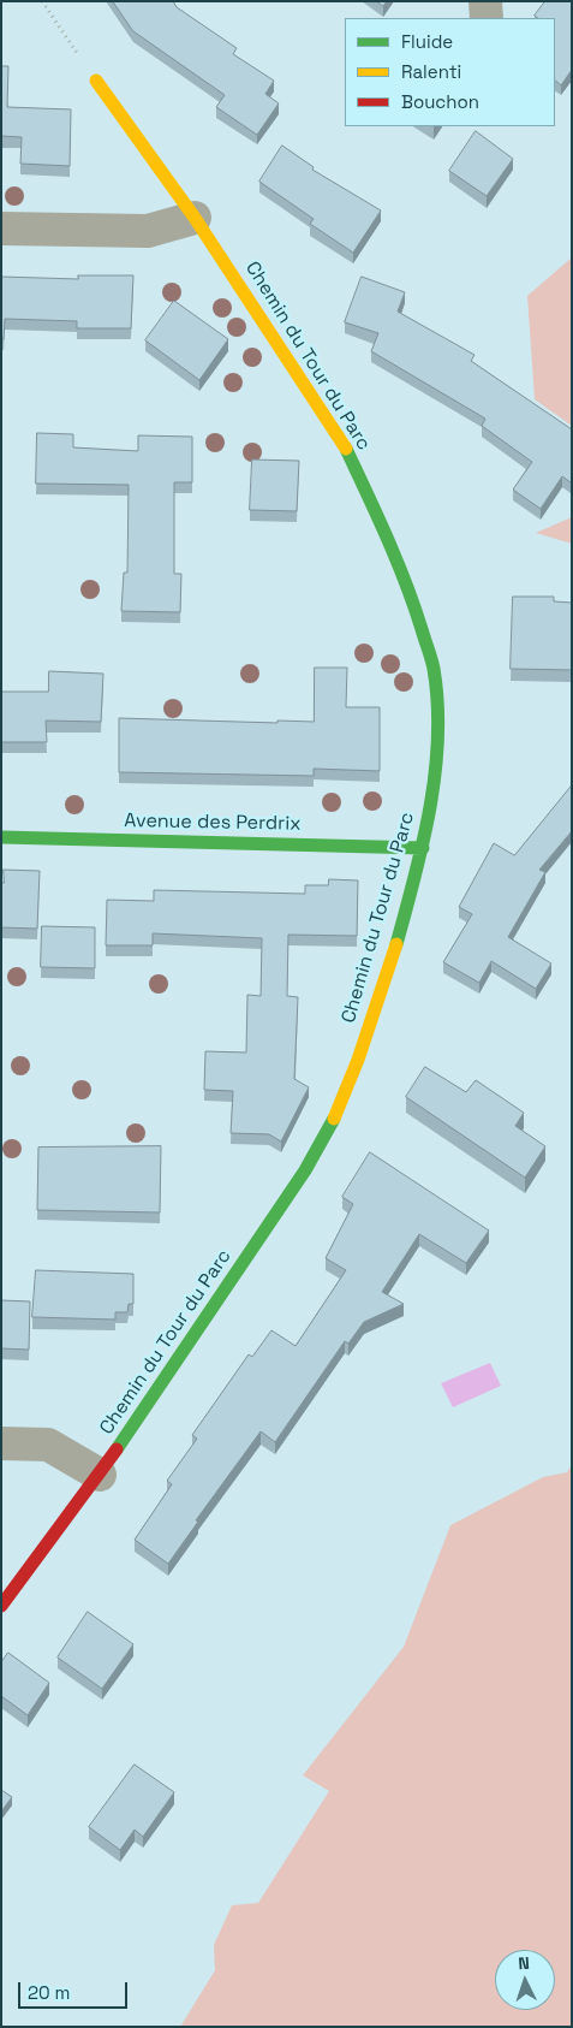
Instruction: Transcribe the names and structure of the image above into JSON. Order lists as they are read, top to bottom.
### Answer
{
  "streets": {
    "street": ["Chemin du Tour du Parc", "Avenue des Perdrix"]
  },
  "crossings": [
    ["Chemin du Tour du Parc", "Avenue des Perdrix"]
  ],
  "legend": ["Fluide", "Ralenti", "Bouchon"],
  "scale_bar": "20 m",
  "north": "top"
}
